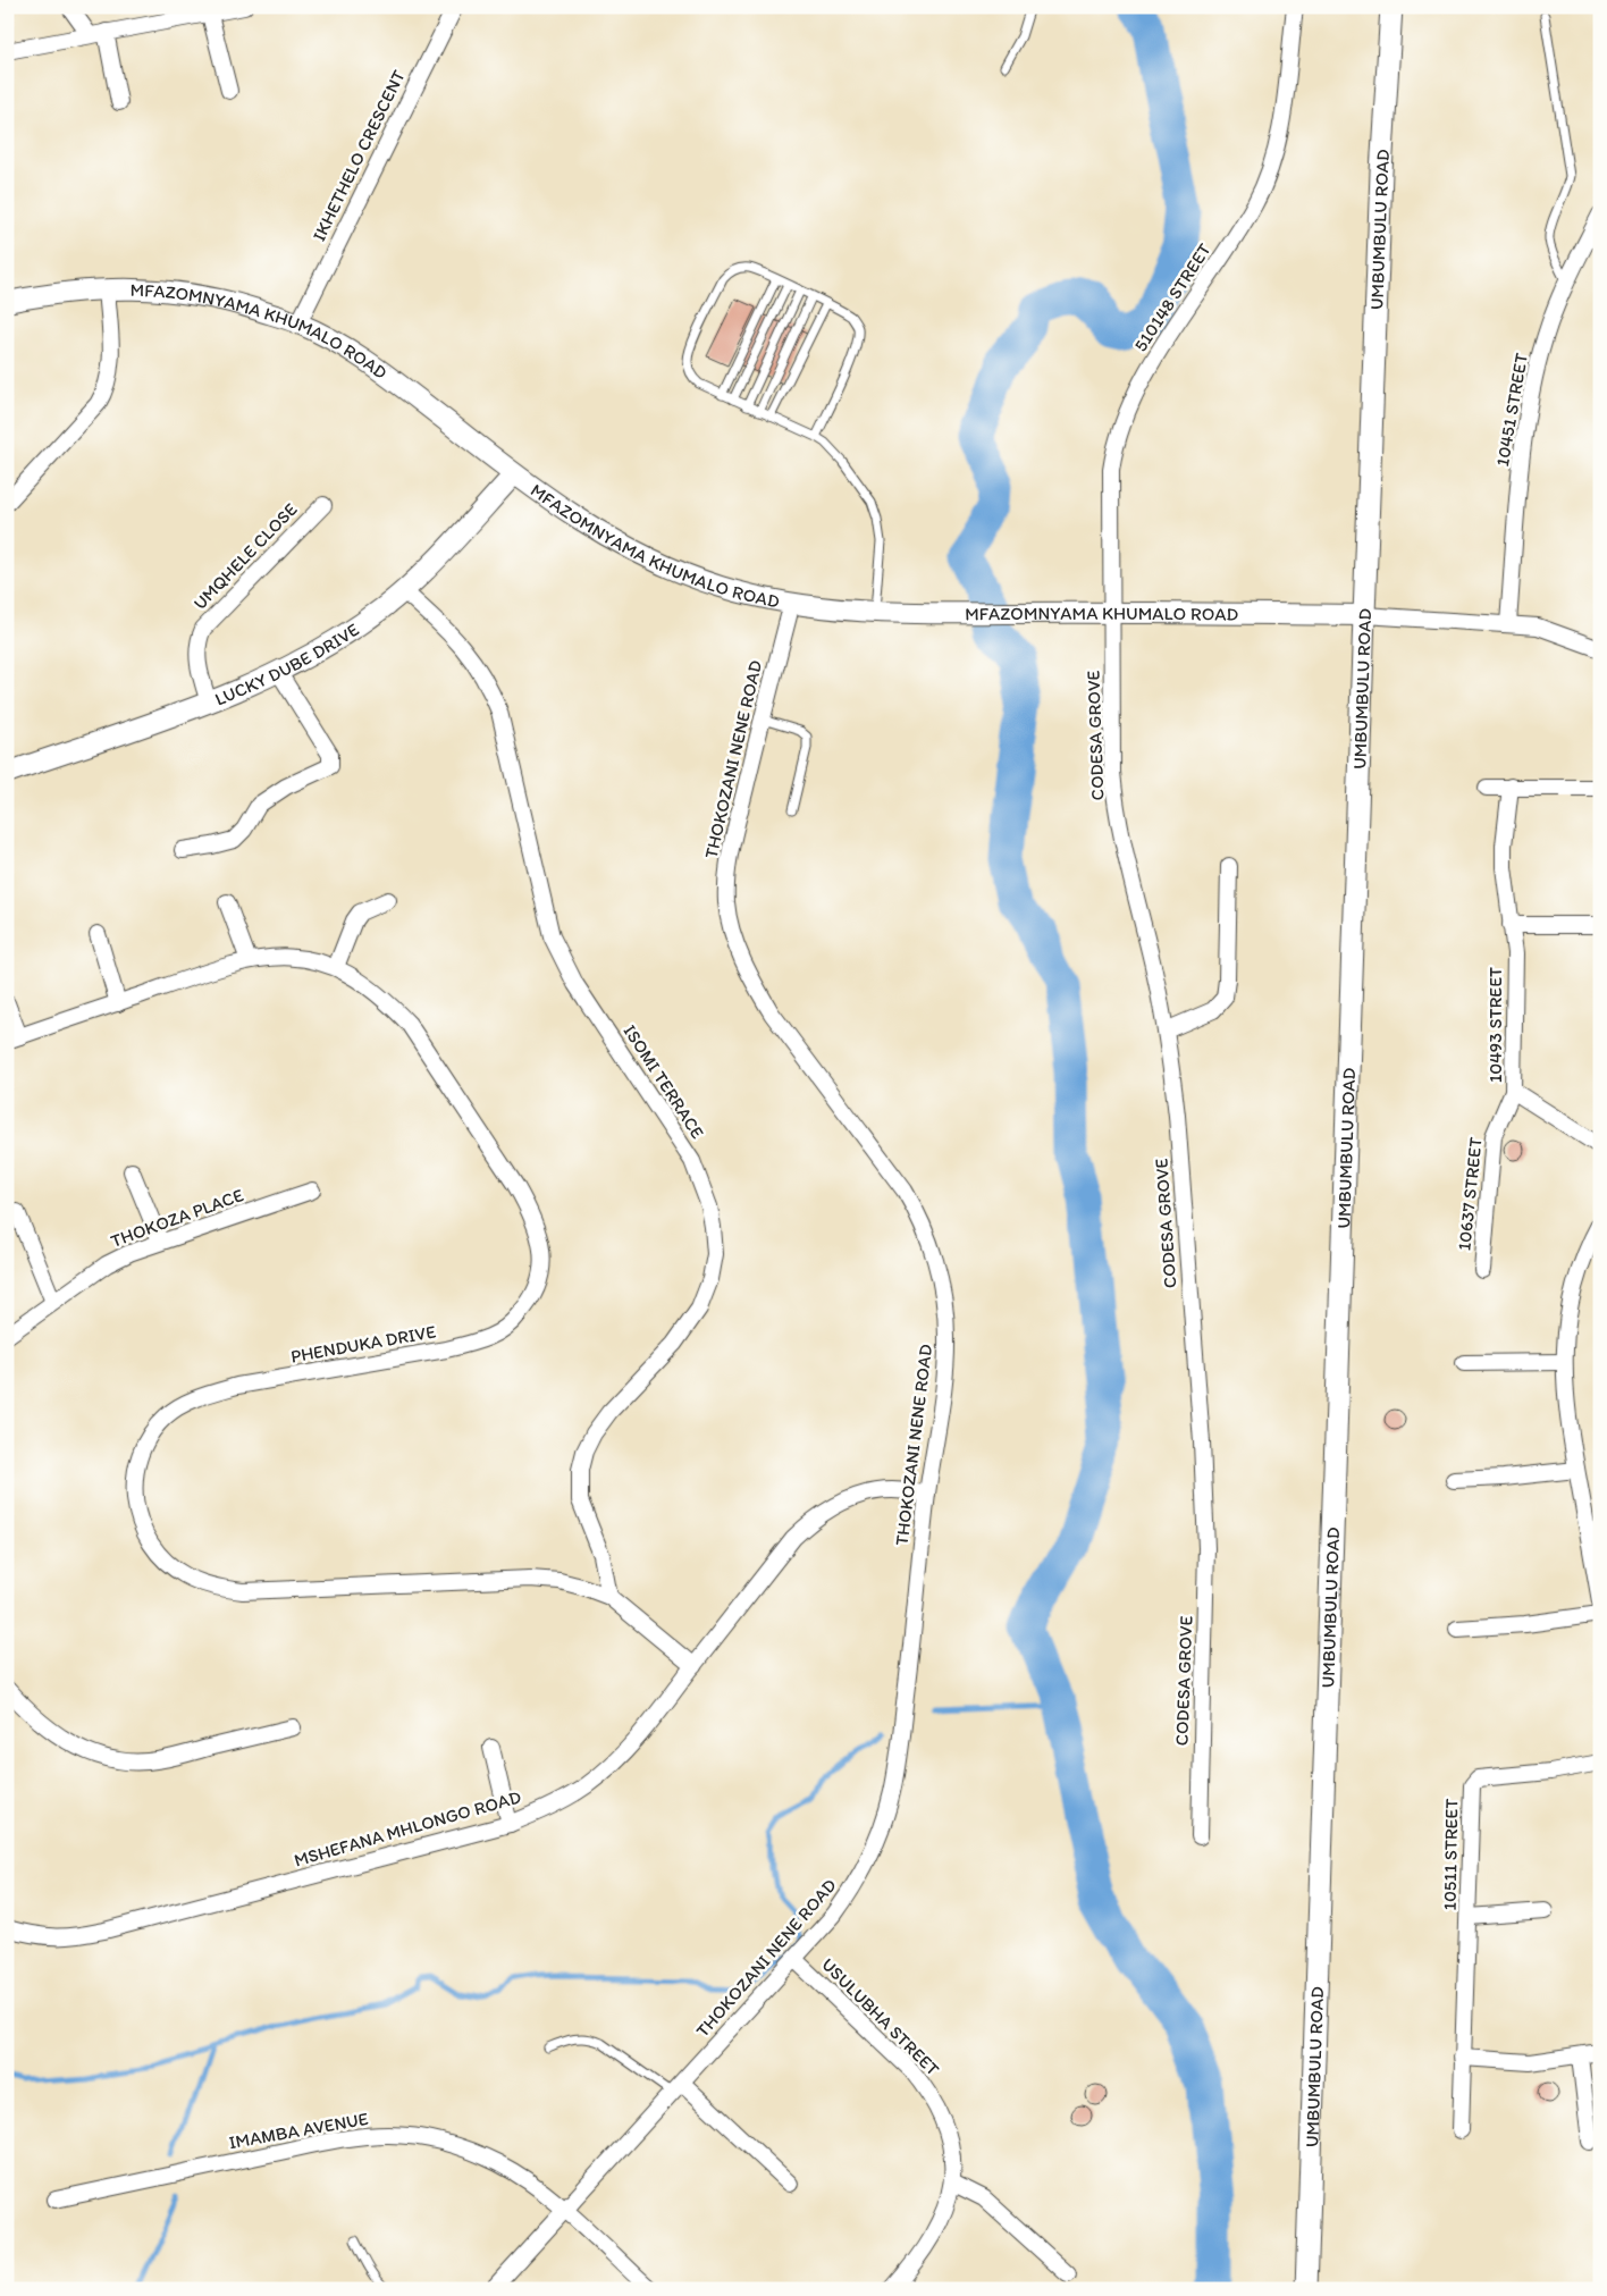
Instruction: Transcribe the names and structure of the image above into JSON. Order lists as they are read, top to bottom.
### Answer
{
  "streets": {
    "main road": ["UMBUMBULU ROAD"],
    "street": [
      "IKHETHELO CRESCENT",
      "510148 STREET",
      "MFAZOMNYAMA KHUMALO ROAD",
      "10451 STREET",
      "UMQHELE CLOSE",
      "LUCKY DUBE DRIVE",
      "CODESA GROVE",
      "THOKOZANI NENE ROAD",
      "10493 STREET",
      "ISOMI TERRACE",
      "10637 STREET",
      "THOKOZA PLACE",
      "PHENDUKA DRIVE",
      "MSHEFANA MHLONGO ROAD",
      "10511 STREET",
      "USULUBHA STREET",
      "IMAMBA AVENUE"
    ]
  },
  "crossings": [
    ["IKHETHELO CRESCENT", "MFAZOMNYAMA KHUMALO ROAD"],
    ["UMBUMBULU ROAD", "MFAZOMNYAMA KHUMALO ROAD"],
    ["510148 STREET", "MFAZOMNYAMA KHUMALO ROAD"],
    ["510148 STREET", "CODESA GROVE"],
    ["MFAZOMNYAMA KHUMALO ROAD", "LUCKY DUBE DRIVE"],
    ["MFAZOMNYAMA KHUMALO ROAD", "CODESA GROVE"],
    ["MFAZOMNYAMA KHUMALO ROAD", "THOKOZANI NENE ROAD"],
    ["UMQHELE CLOSE", "LUCKY DUBE DRIVE"],
    ["LUCKY DUBE DRIVE", "ISOMI TERRACE"],
    ["THOKOZANI NENE ROAD", "MSHEFANA MHLONGO ROAD"],
    ["THOKOZANI NENE ROAD", "USULUBHA STREET"],
    ["THOKOZANI NENE ROAD", "IMAMBA AVENUE"],
    ["10493 STREET", "10637 STREET"],
    ["ISOMI TERRACE", "PHENDUKA DRIVE"],
    ["PHENDUKA DRIVE", "MSHEFANA MHLONGO ROAD"]
  ]
}
